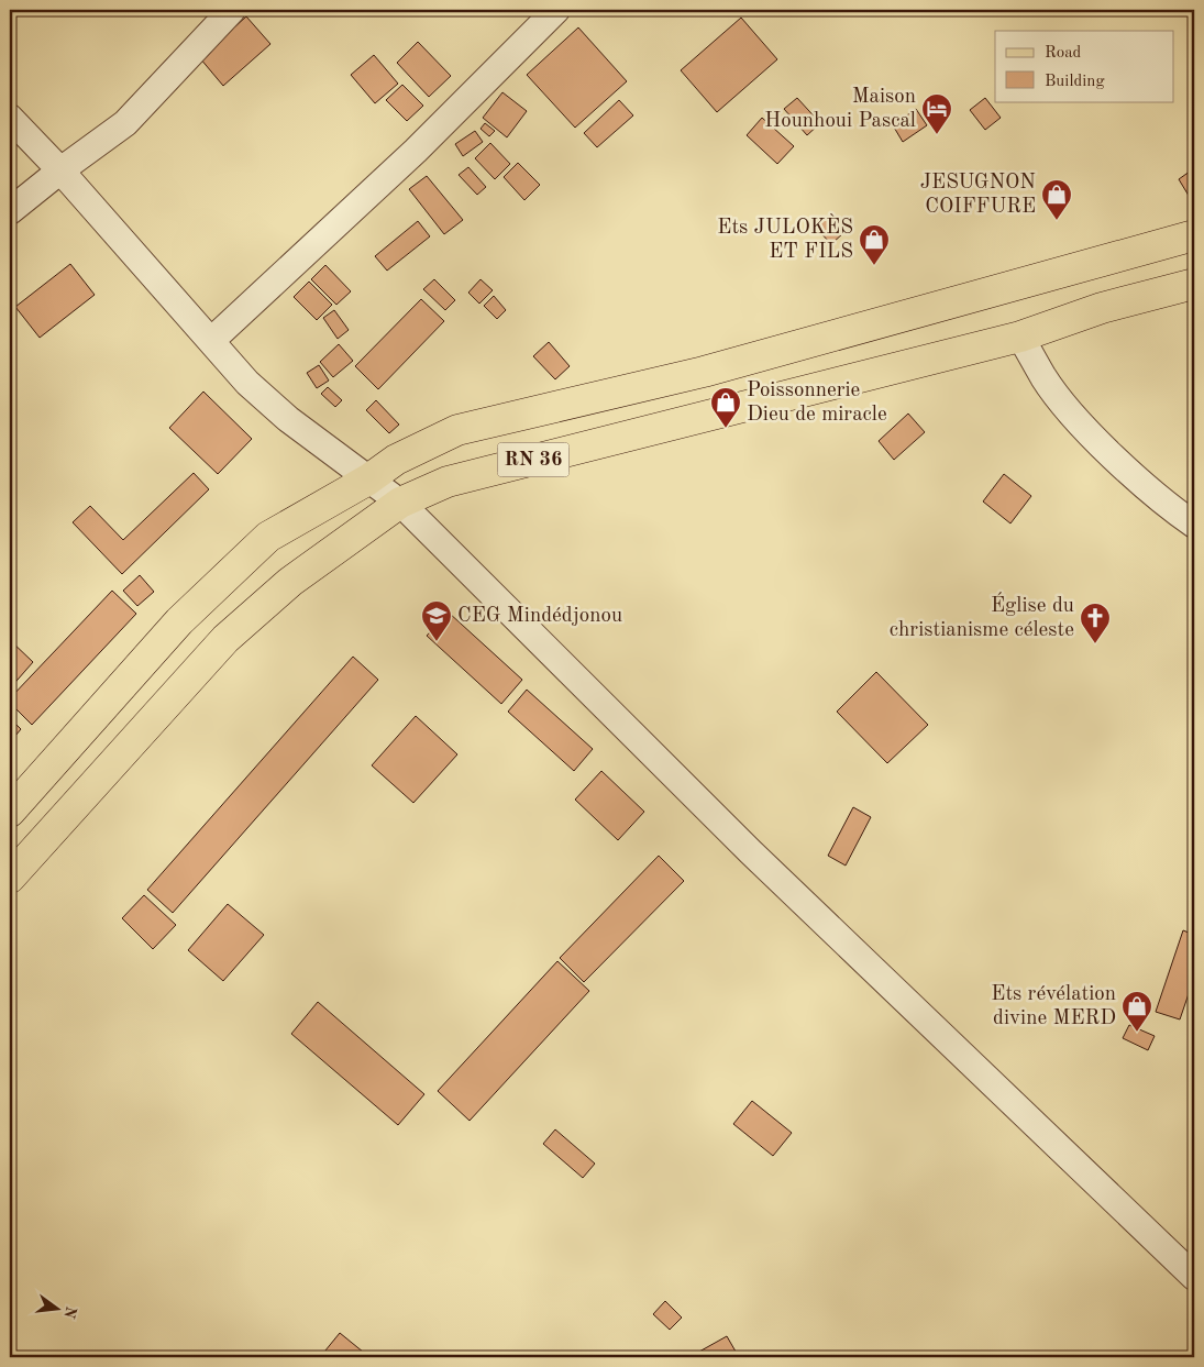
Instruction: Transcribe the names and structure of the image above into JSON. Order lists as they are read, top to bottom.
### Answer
{
  "streets": {
    "main road": ["RN 36"]
  },
  "places": {
    "hotel": ["Maison Hounhoui Pascal"],
    "shop": [
      "JESUGNON COIFFURE",
      "Ets JULOKÈS ET FILS",
      "Poissonnerie Dieu de miracle",
      "Ets révélation divine MERD"
    ],
    "school or university": ["CEG Mindédjonou"],
    "church": ["Église du christianisme céleste"]
  },
  "legend": ["Road", "Building"],
  "north": "right"
}
